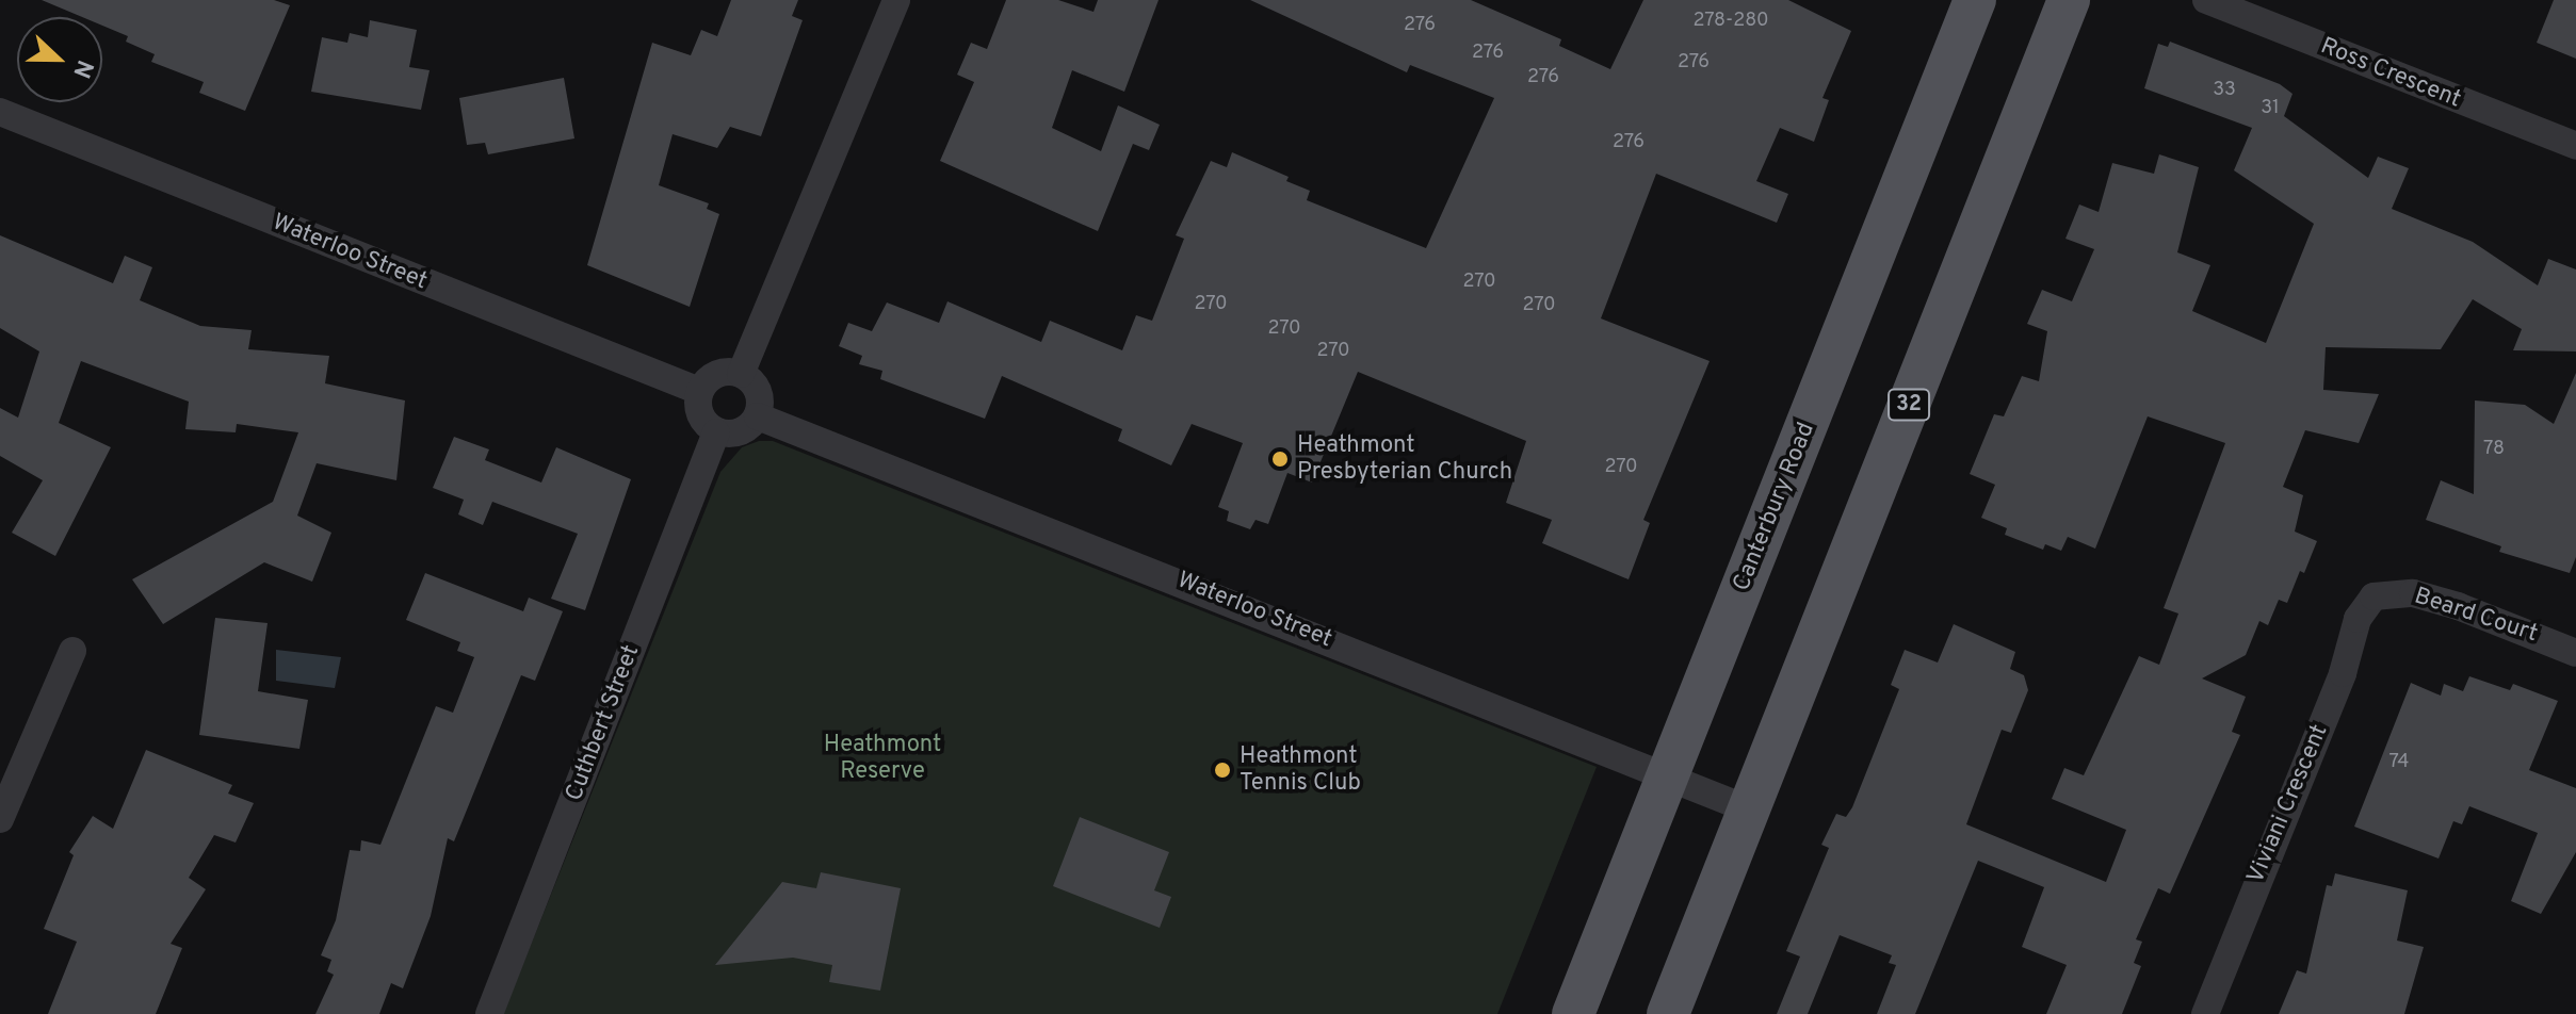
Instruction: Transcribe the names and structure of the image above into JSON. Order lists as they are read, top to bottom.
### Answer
{
  "streets": {
    "main road": ["32", "Canterbury Road"],
    "street": [
      "Ross Crescent",
      "Waterloo Street",
      "Beard Court",
      "Cuthbert Street",
      "Viviani Crescent"
    ]
  },
  "crossings": [
    ["Waterloo Street", "32"],
    ["Waterloo Street", "Canterbury Road"],
    ["Waterloo Street", "Cuthbert Street"],
    ["Beard Court", "Viviani Crescent"]
  ],
  "parks": ["Heathmont Reserve"],
  "places": ["Heathmont Presbyterian Church", "Heathmont Tennis Club"],
  "house_numbers": [
    "278-280",
    "276",
    "276",
    "276",
    "276",
    "33",
    "31",
    "276",
    "270",
    "270",
    "270",
    "270",
    "270",
    "78",
    "270",
    "74"
  ],
  "north": "right"
}
